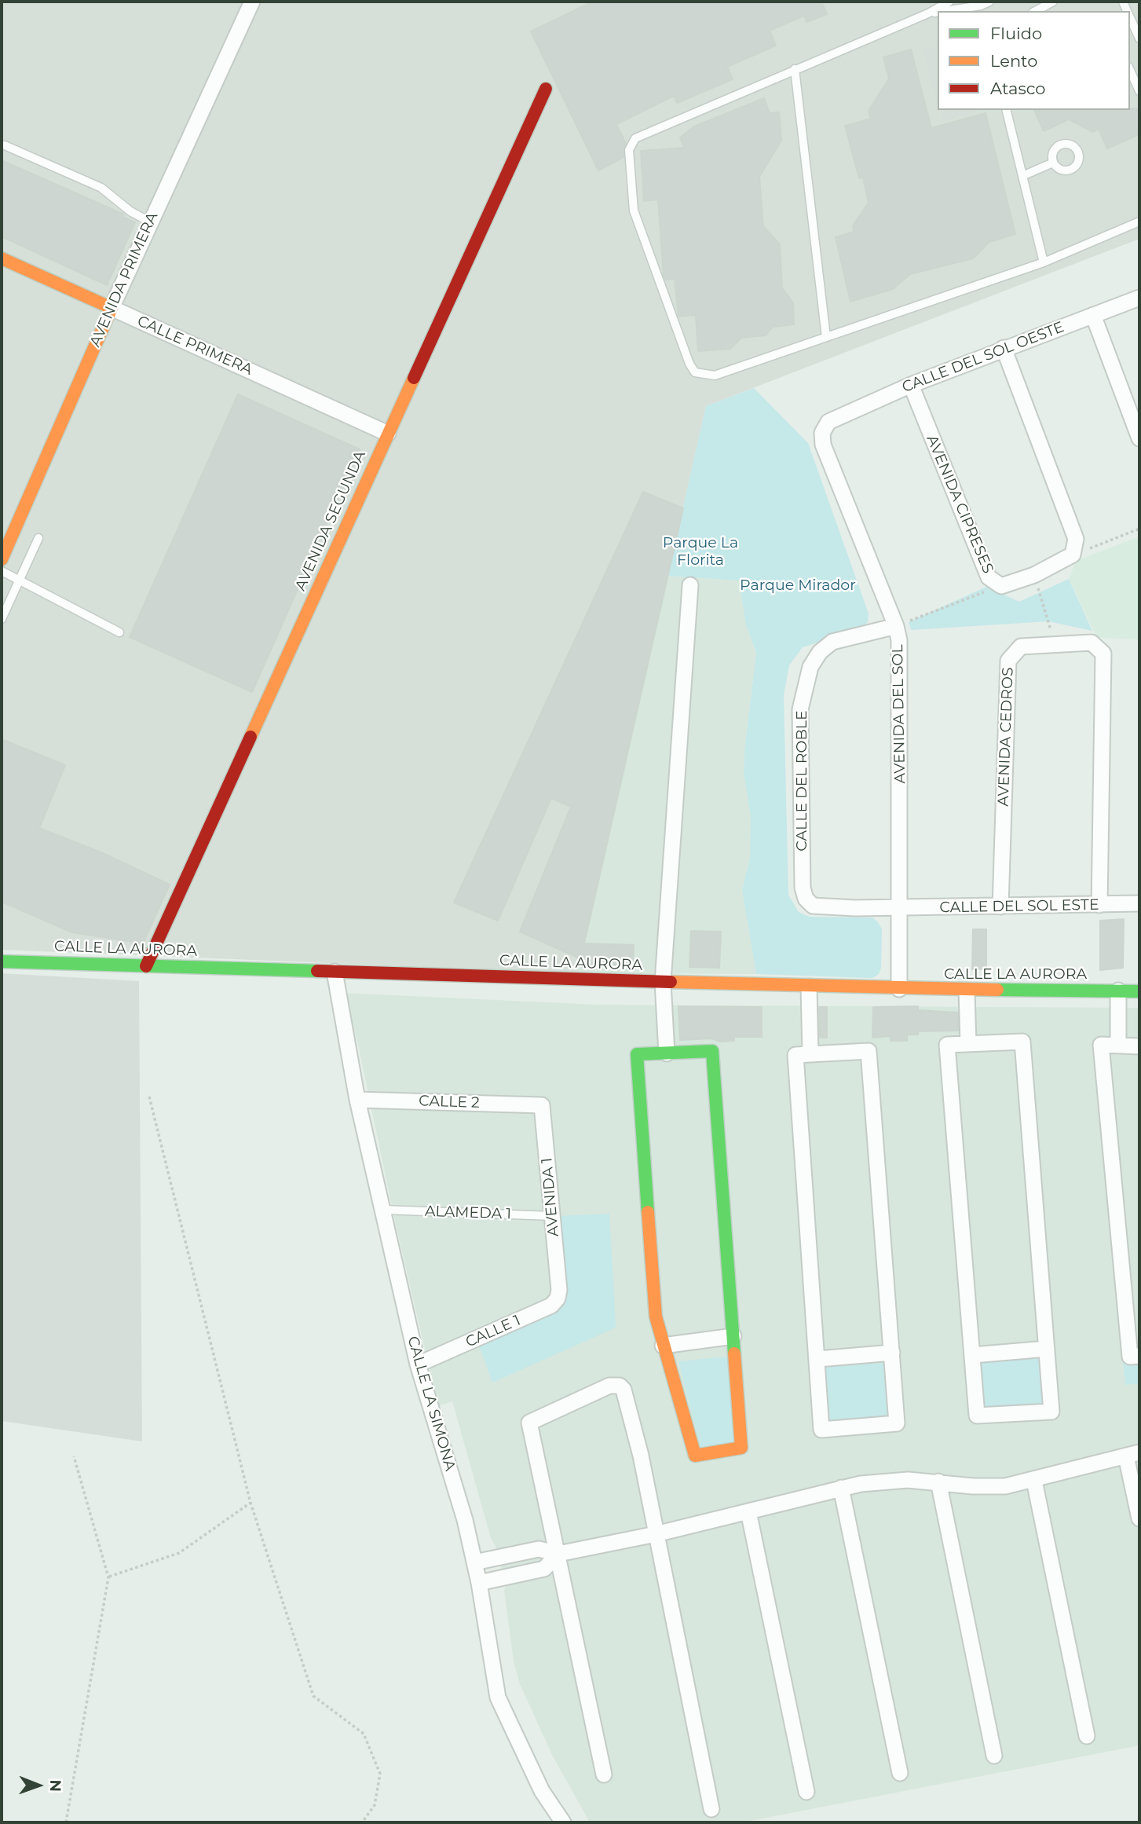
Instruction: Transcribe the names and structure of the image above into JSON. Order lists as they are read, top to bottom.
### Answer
{
  "streets": {
    "street": [
      "AVENIDA PRIMERA",
      "CALLE PRIMERA",
      "CALLE DEL SOL OESTE",
      "AVENIDA CIPRESES",
      "AVENIDA SEGUNDA",
      "AVENIDA DEL SOL",
      "AVENIDA CEDROS",
      "CALLE DEL ROBLE",
      "CALLE DEL SOL ESTE",
      "CALLE LA AURORA",
      "CALLE 2",
      "AVENIDA 1",
      "CALLE 1",
      "CALLE LA SIMONA"
    ],
    "lane": ["ALAMEDA 1"]
  },
  "crossings": [
    ["AVENIDA PRIMERA", "CALLE PRIMERA"],
    ["CALLE PRIMERA", "AVENIDA SEGUNDA"],
    ["CALLE DEL SOL OESTE", "AVENIDA CIPRESES"],
    ["CALLE DEL SOL OESTE", "AVENIDA DEL SOL"],
    ["AVENIDA SEGUNDA", "CALLE LA AURORA"],
    ["AVENIDA DEL SOL", "CALLE DEL ROBLE"],
    ["AVENIDA DEL SOL", "CALLE DEL SOL ESTE"],
    ["AVENIDA DEL SOL", "CALLE LA AURORA"],
    ["AVENIDA CEDROS", "CALLE DEL SOL ESTE"],
    ["CALLE DEL ROBLE", "CALLE DEL SOL ESTE"],
    ["CALLE LA AURORA", "CALLE LA SIMONA"],
    ["CALLE 2", "AVENIDA 1"],
    ["CALLE 2", "CALLE LA SIMONA"],
    ["AVENIDA 1", "ALAMEDA 1"],
    ["AVENIDA 1", "CALLE 1"],
    ["ALAMEDA 1", "CALLE LA SIMONA"],
    ["CALLE 1", "CALLE LA SIMONA"]
  ],
  "parks": ["Parque La Florita", "Parque Mirador"],
  "legend": ["Fluido", "Lento", "Atasco"],
  "north": "right"
}
